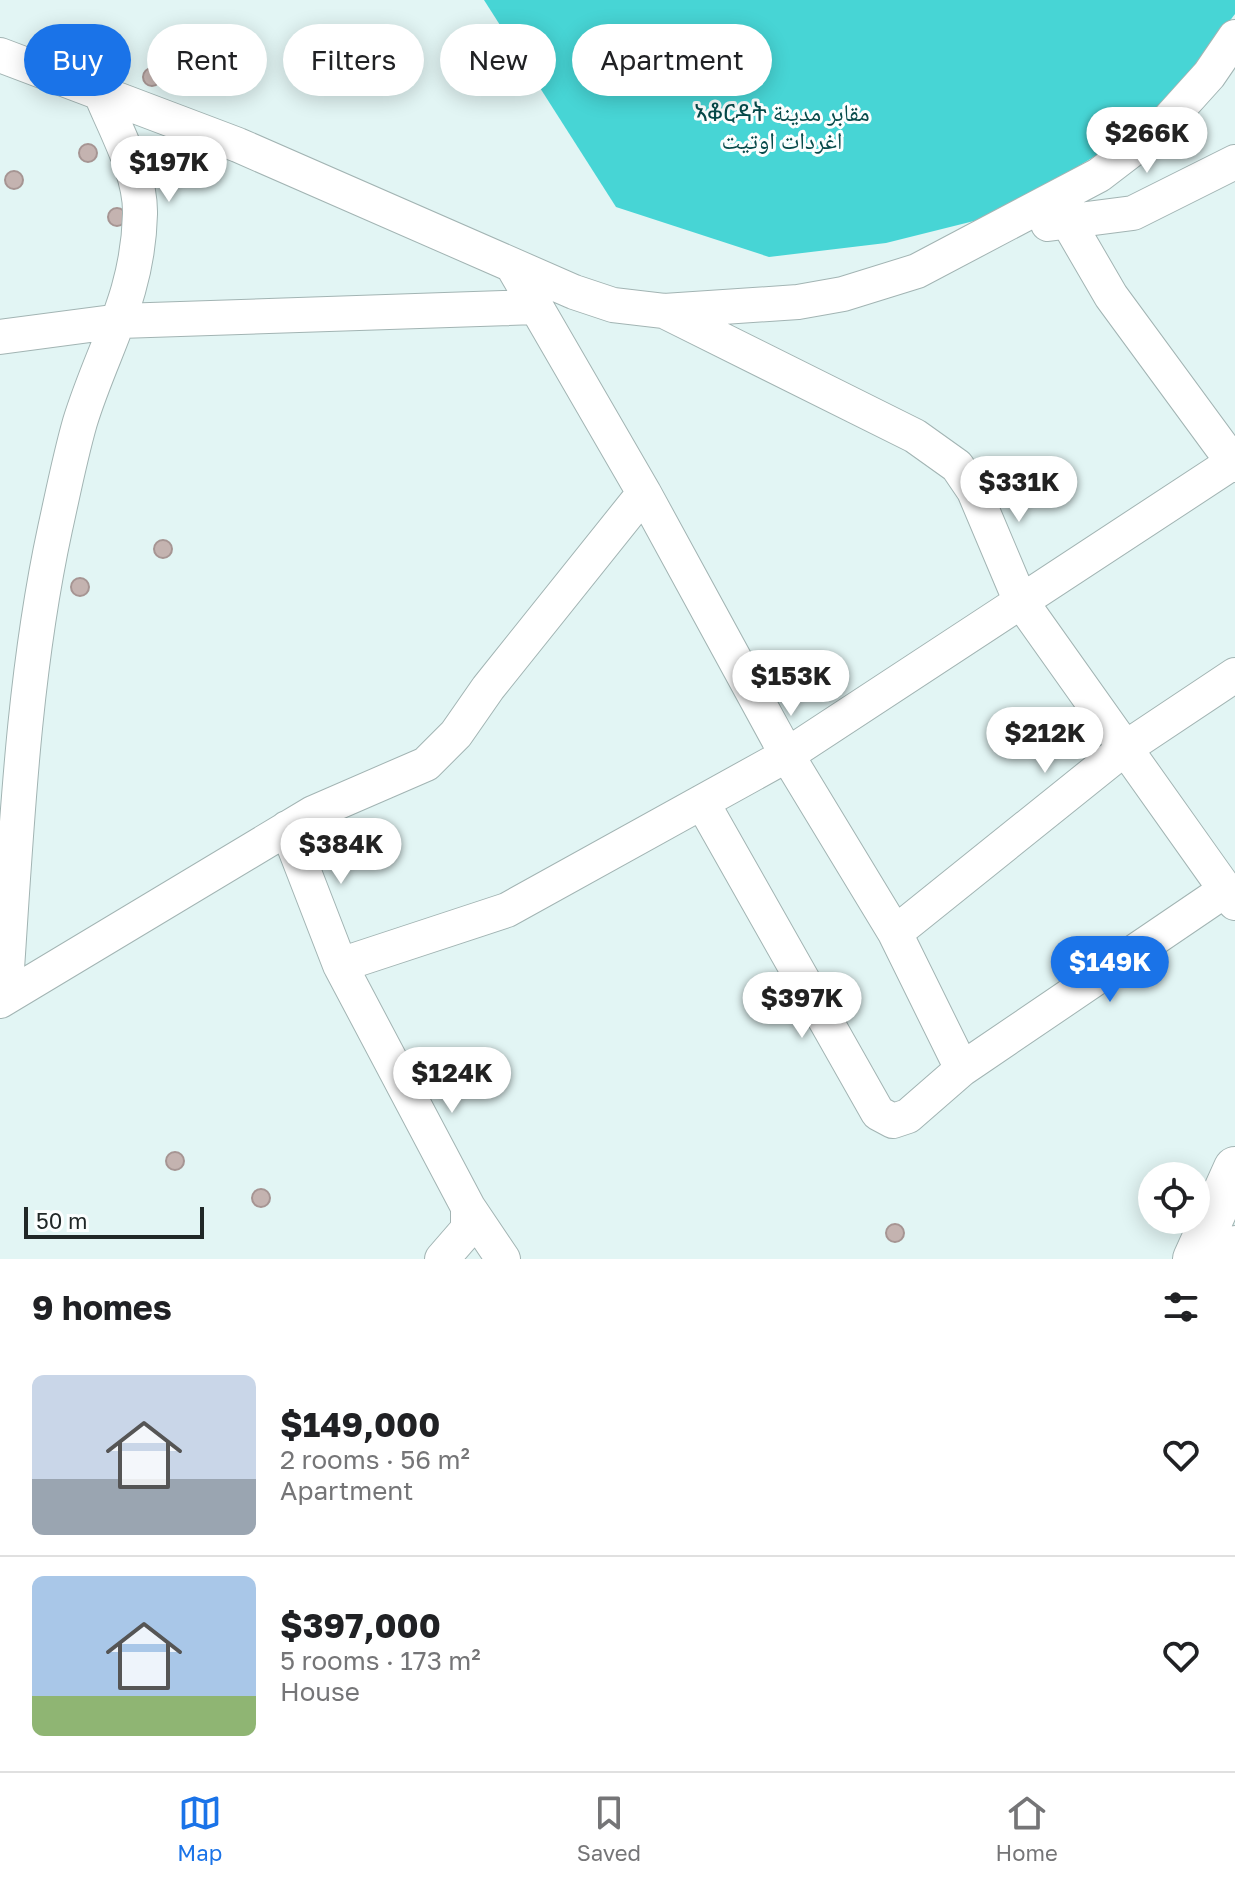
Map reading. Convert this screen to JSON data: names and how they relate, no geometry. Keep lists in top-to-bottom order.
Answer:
{
  "parks": ["ኣቆርዳት مقابر مدينة اغردات اوتيت"],
  "scale_bar": "50 m",
  "page": {
    "chip": [
      "Buy",
      "Rent",
      "Filters",
      "New",
      "Apartment"
    ],
    "price": [
      "$266K",
      "$197K",
      "$331K",
      "$153K",
      "$212K",
      "$384K",
      "$149K",
      "$397K",
      "$124K"
    ],
    "scale": "50 m",
    "heading": "9 homes",
    "list": [
      {
        "name": "$149,000",
        "note": "2 rooms · 56 m² · Apartment"
      },
      {
        "name": "$397,000",
        "note": "5 rooms · 173 m² · House"
      }
    ],
    "tabs": ["Map", "Saved", "Home"]
  }
}
